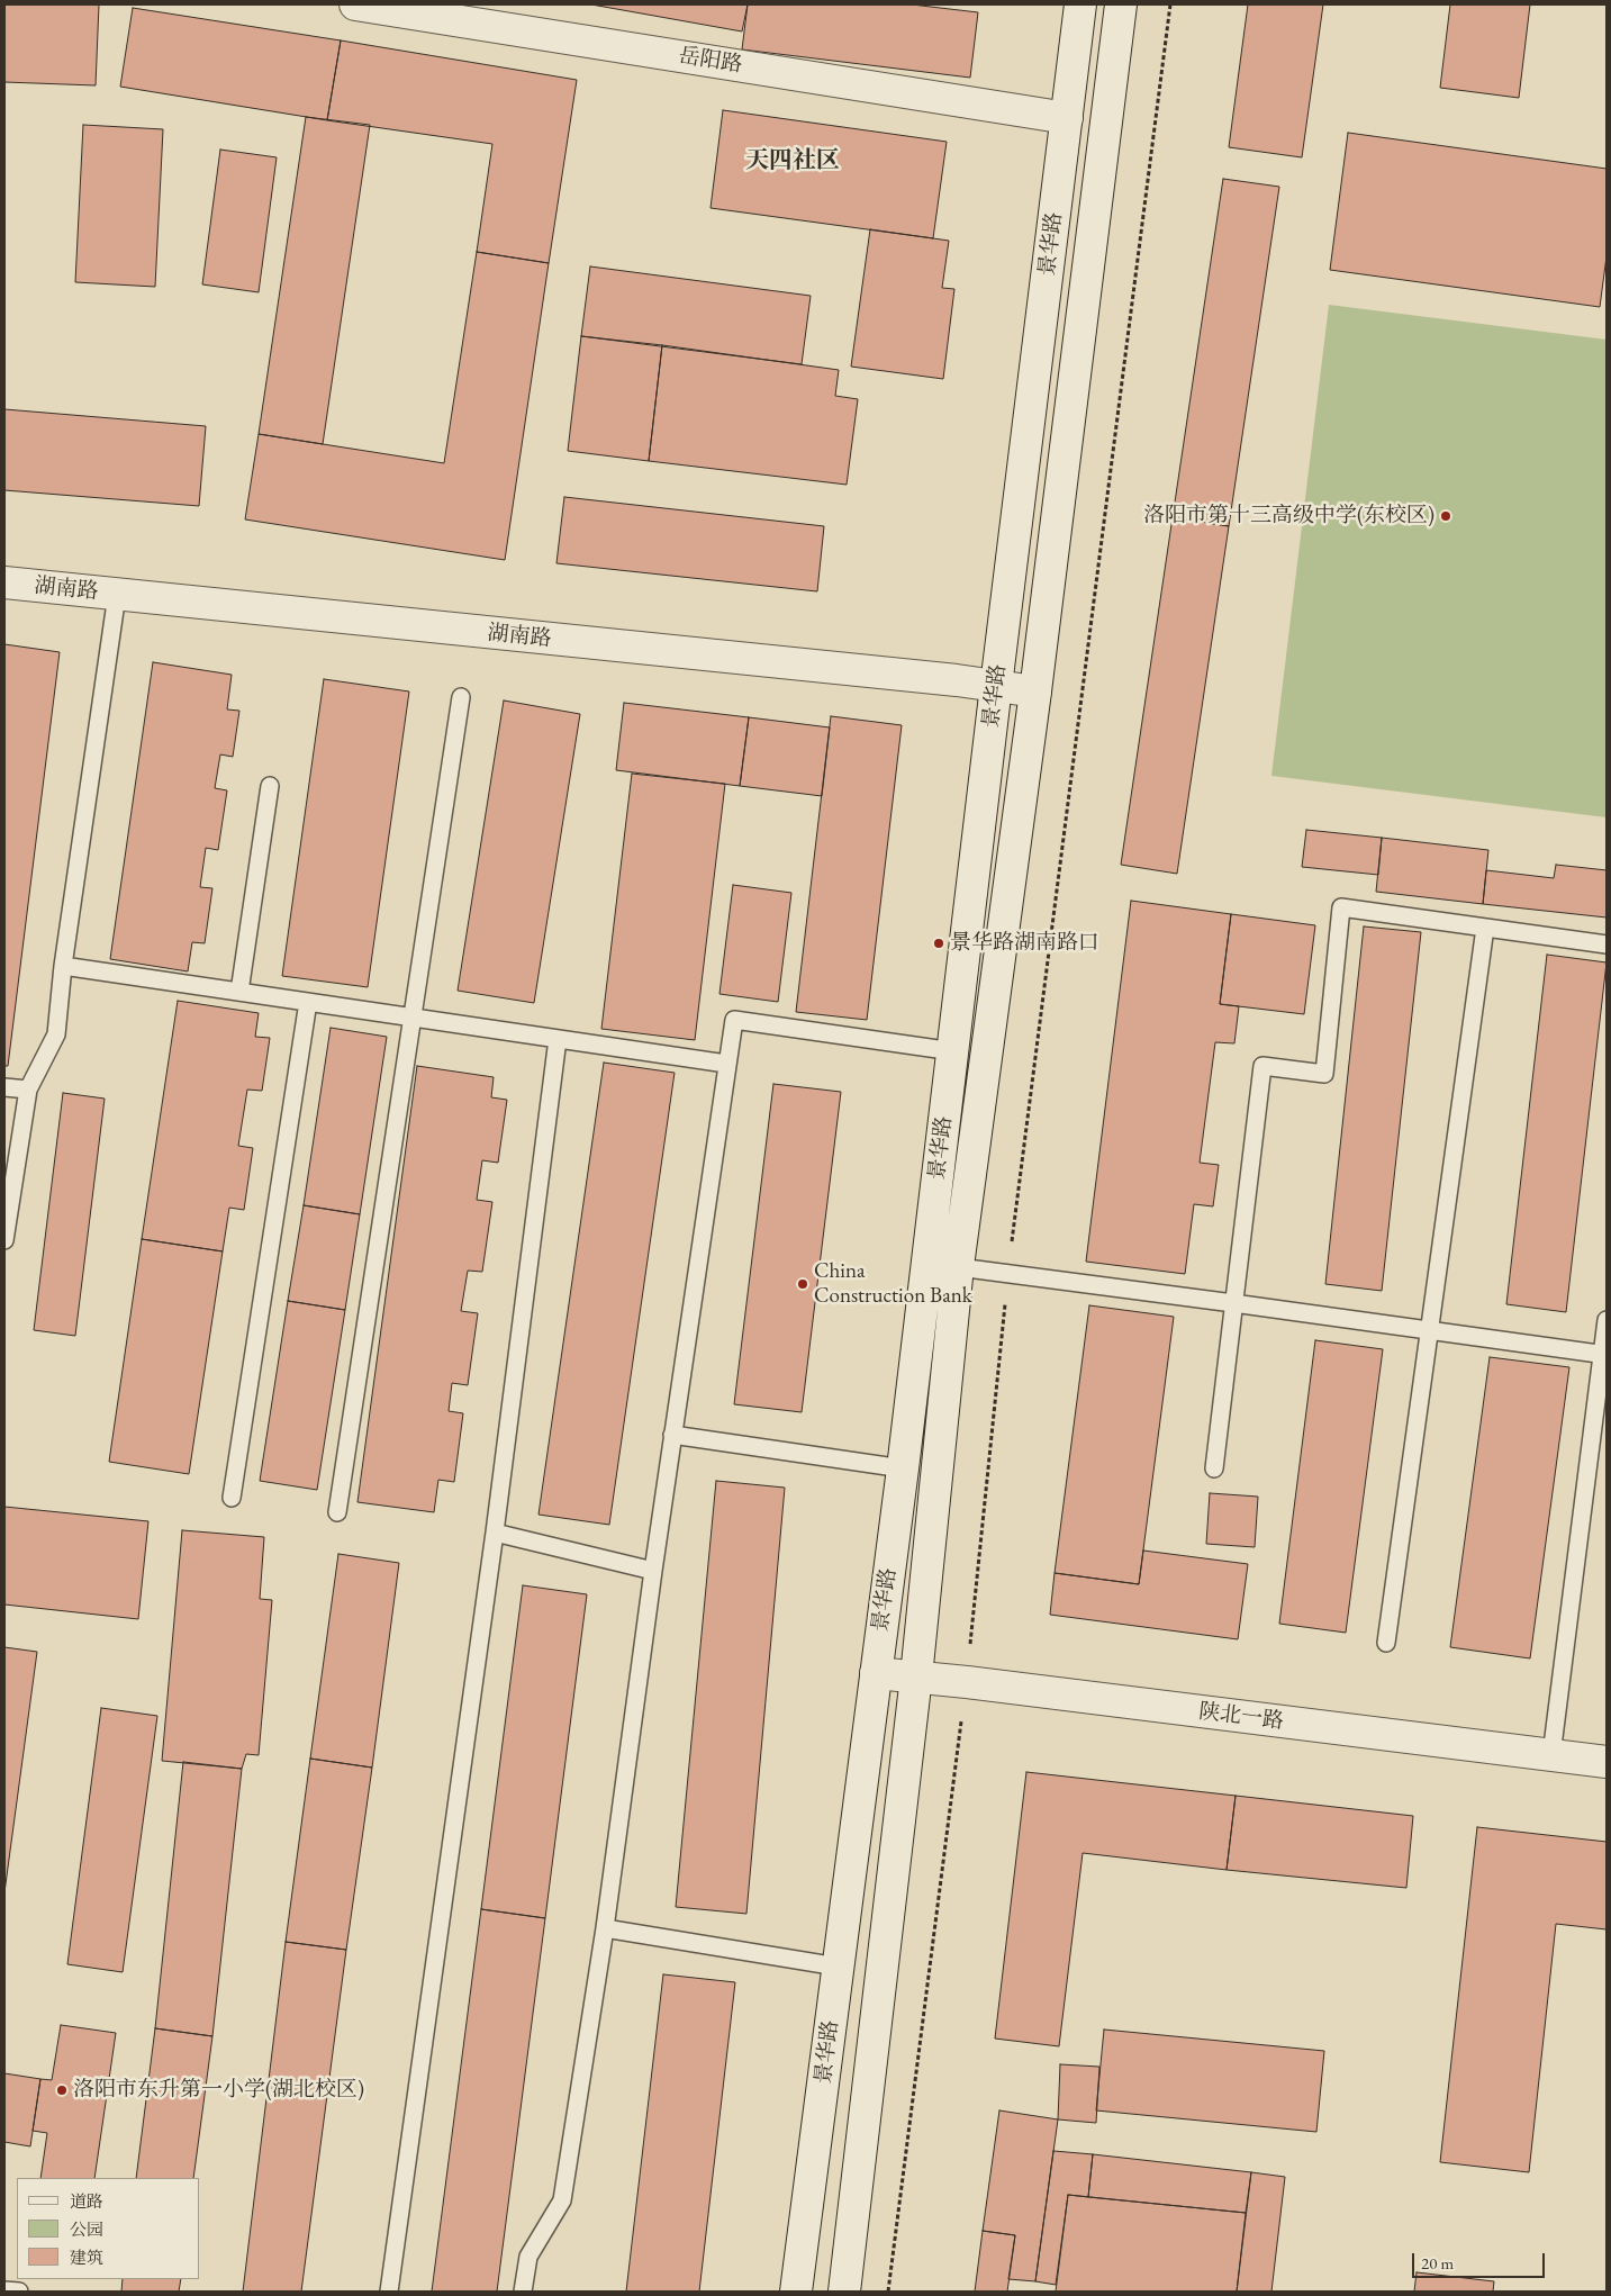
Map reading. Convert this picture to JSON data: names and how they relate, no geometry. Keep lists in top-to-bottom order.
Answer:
{
  "streets": {
    "main road": [
      "岳阳路",
      "景华路",
      "湖南路",
      "陕北一路"
    ]
  },
  "crossings": [
    ["岳阳路", "景华路"],
    ["景华路", "湖南路"],
    ["景华路", "陕北一路"]
  ],
  "districts": ["天四社区"],
  "places": [
    "洛阳市第十三高级中学(东校区)",
    "景华路湖南路口",
    "China Construction Bank",
    "洛阳市东升第一小学(湖北校区)"
  ],
  "legend": ["道路", "公园", "建筑"],
  "scale_bar": "20 m"
}
